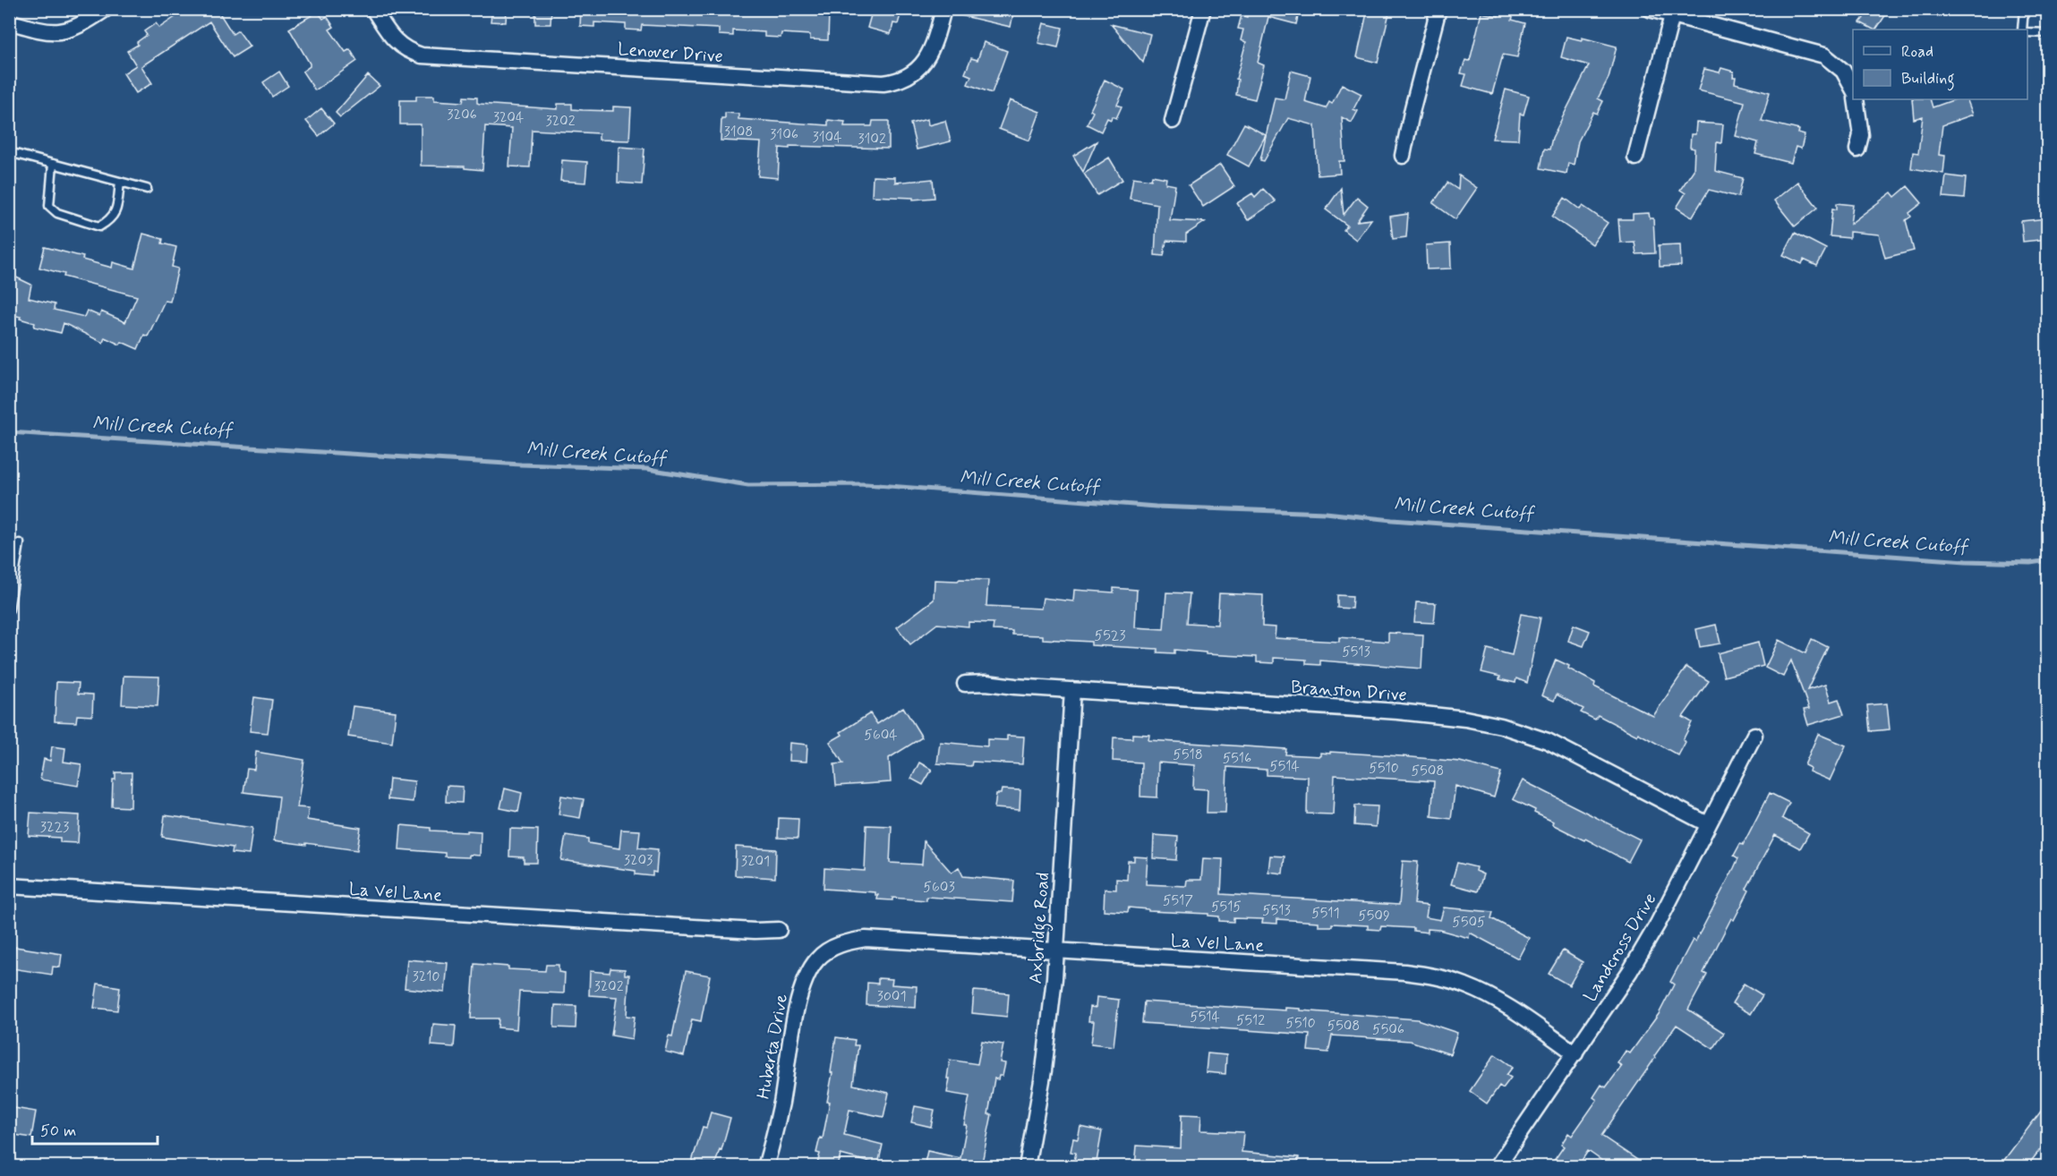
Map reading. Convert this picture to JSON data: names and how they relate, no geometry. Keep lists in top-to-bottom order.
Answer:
{
  "streets": {
    "street": [
      "Lenover Drive",
      "Branston Drive",
      "La Vel Lane",
      "Axbridge Road",
      "Landcross Drive",
      "Huberta Drive"
    ]
  },
  "crossings": [
    ["Branston Drive", "Axbridge Road"],
    ["Branston Drive", "Landcross Drive"],
    ["La Vel Lane", "Axbridge Road"],
    ["La Vel Lane", "Landcross Drive"],
    ["La Vel Lane", "Huberta Drive"]
  ],
  "water": ["Mill Creek Cutoff"],
  "house_numbers": [
    "3206",
    "3204",
    "3202",
    "3108",
    "3106",
    "3104",
    "3102",
    "5523",
    "5513",
    "5604",
    "5518",
    "5516",
    "5514",
    "5510",
    "5508",
    "3223",
    "3203",
    "3201",
    "5603",
    "5517",
    "5515",
    "5513",
    "5511",
    "5509",
    "5505",
    "3210",
    "3202",
    "3001",
    "5514",
    "5512",
    "5510",
    "5508",
    "5506"
  ],
  "legend": ["Road", "Building"],
  "scale_bar": "50 m"
}
